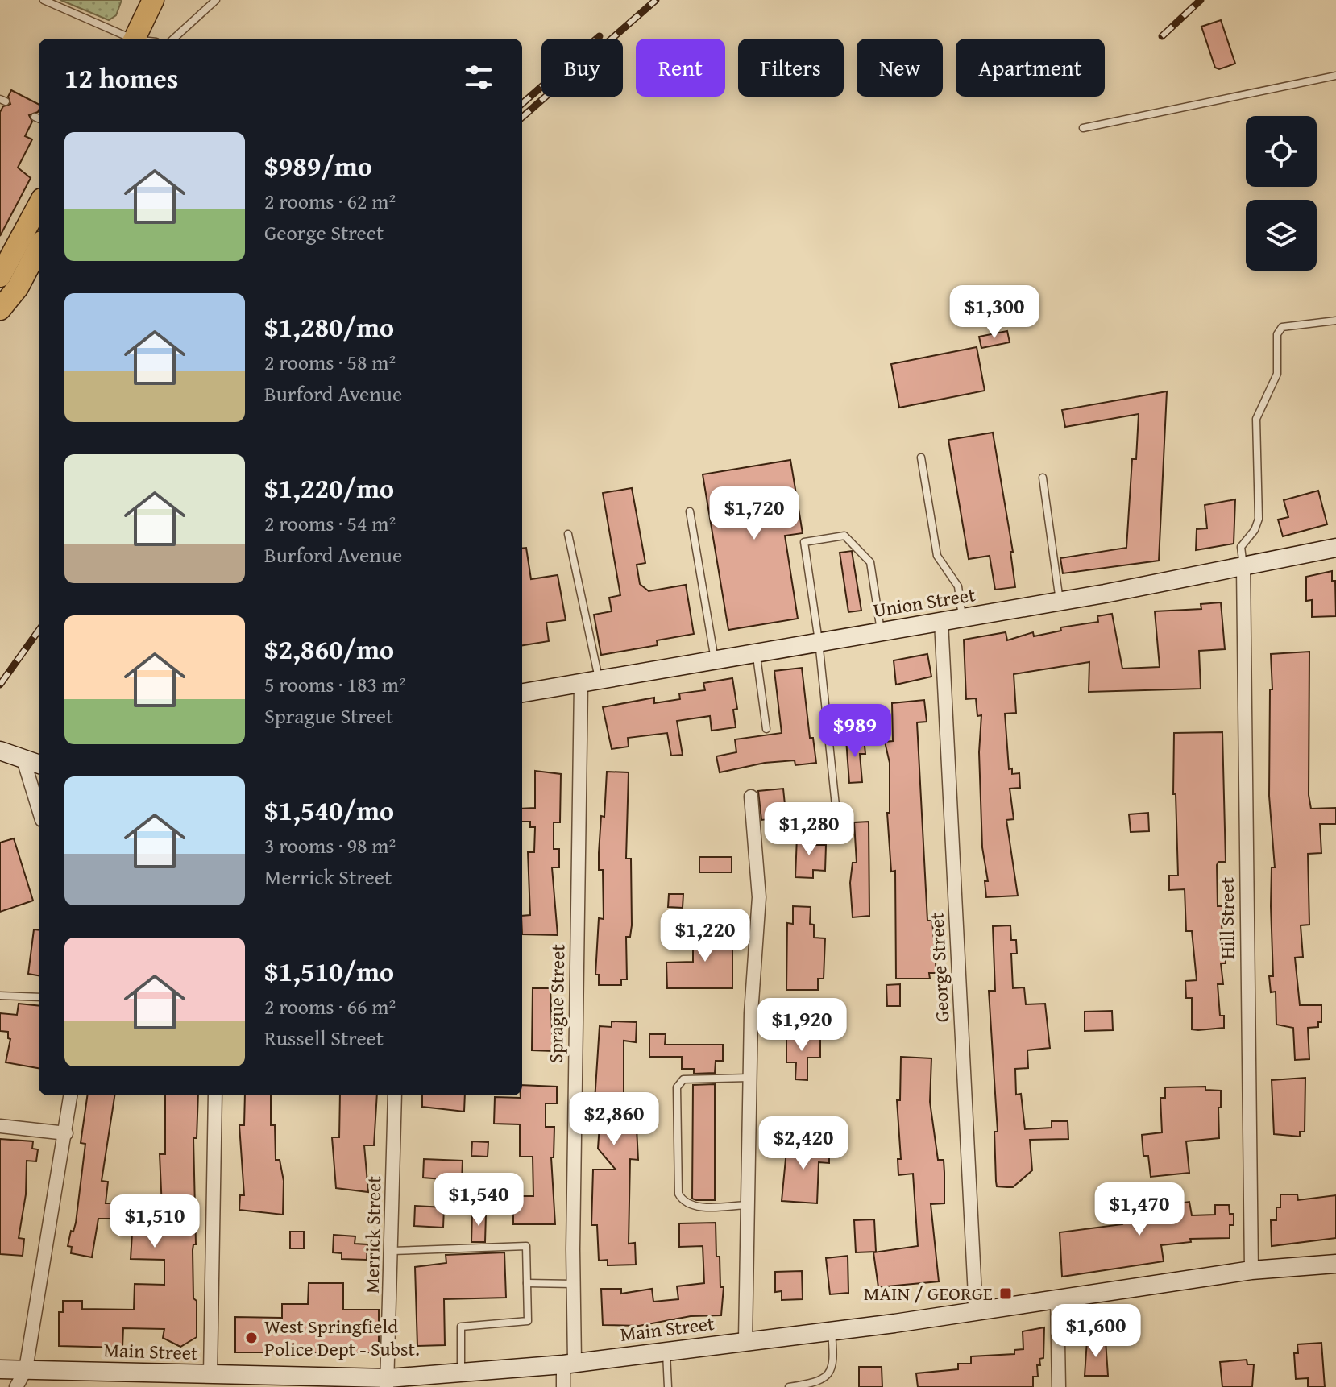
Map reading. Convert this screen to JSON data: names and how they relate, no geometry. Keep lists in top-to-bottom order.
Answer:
{
  "streets": {
    "street": [
      "Union Street",
      "Hill Street",
      "George Street",
      "Sprague Street",
      "Merrick Street",
      "Main Street"
    ]
  },
  "crossings": [
    ["Union Street", "Hill Street"],
    ["Union Street", "George Street"],
    ["Union Street", "Sprague Street"],
    ["Hill Street", "Main Street"],
    ["George Street", "Main Street"],
    ["Sprague Street", "Main Street"],
    ["Merrick Street", "Main Street"]
  ],
  "places": {
    "transit": ["MAIN / GEORGE"],
    "other": ["West Springfield Police Dept - Subst."]
  },
  "page": {
    "chip": [
      "Buy",
      "Rent",
      "Filters",
      "New",
      "Apartment"
    ],
    "heading": "12 homes",
    "list": [
      {
        "name": "$989/mo",
        "note": "2 rooms · 62 m² · George Street"
      },
      {
        "name": "$1,280/mo",
        "note": "2 rooms · 58 m² · Burford Avenue"
      },
      {
        "name": "$1,220/mo",
        "note": "2 rooms · 54 m² · Burford Avenue"
      },
      {
        "name": "$2,860/mo",
        "note": "5 rooms · 183 m² · Sprague Street"
      },
      {
        "name": "$1,540/mo",
        "note": "3 rooms · 98 m² · Merrick Street"
      },
      {
        "name": "$1,510/mo",
        "note": "2 rooms · 66 m² · Russell Street"
      }
    ],
    "price": [
      "$1,300",
      "$1,720",
      "$989",
      "$1,280",
      "$1,220",
      "$1,920",
      "$2,860",
      "$2,420",
      "$1,540",
      "$1,470",
      "$1,510",
      "$1,600"
    ]
  }
}
